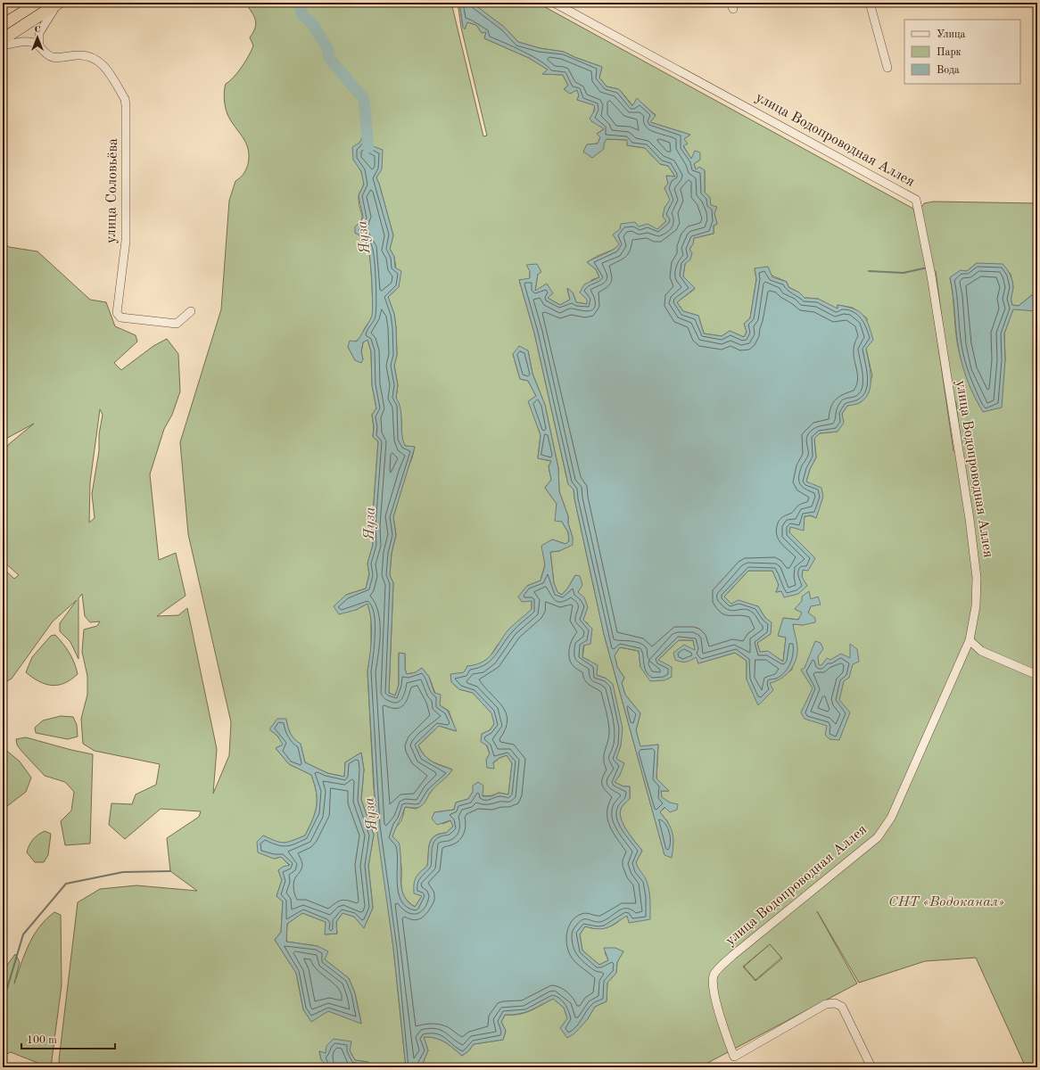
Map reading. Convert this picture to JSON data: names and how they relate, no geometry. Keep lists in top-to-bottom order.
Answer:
{
  "streets": {
    "street": ["улица Водопроводная Аллея", "улица Соловьёва"]
  },
  "water": ["Яуза"],
  "parks": ["СНТ «Водоканал»"],
  "legend": ["Улица", "Парк", "Вода"],
  "scale_bar": "100 m",
  "north": "top"
}
